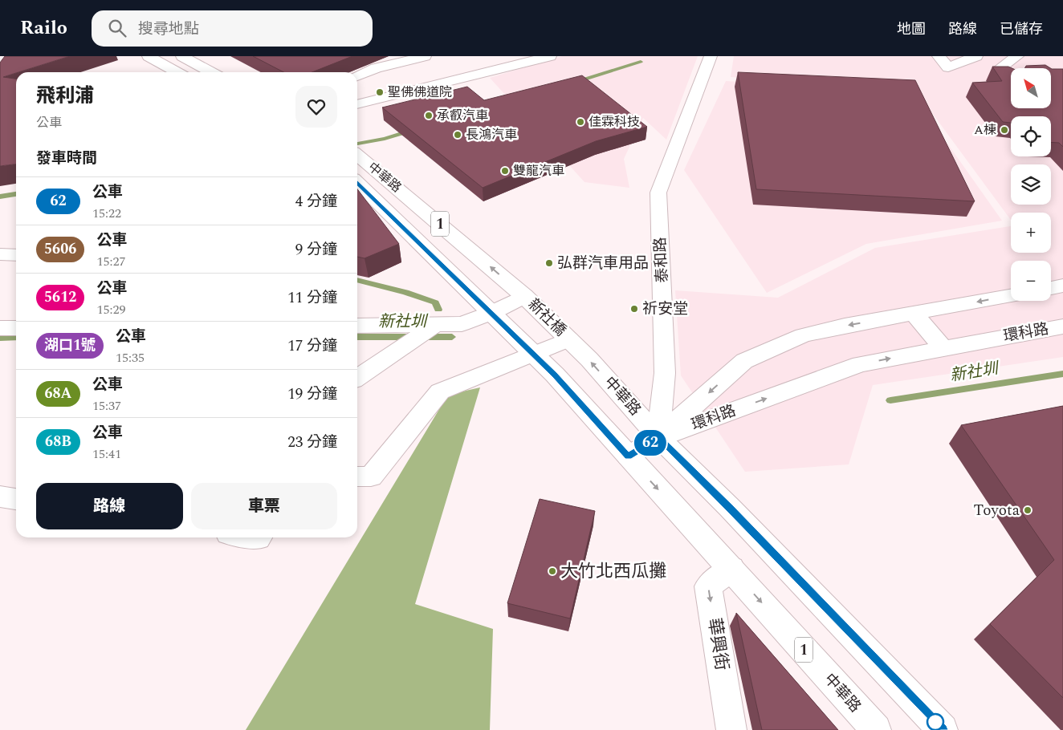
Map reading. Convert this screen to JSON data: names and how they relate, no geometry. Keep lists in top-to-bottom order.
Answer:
{
  "streets": {
    "main road": [
      "中華路",
      "1",
      "泰和路",
      "新社橋",
      "環科路",
      "華興街"
    ]
  },
  "crossings": [
    ["中華路", "1"],
    ["中華路", "泰和路"],
    ["中華路", "新社橋"],
    ["中華路", "環科路"],
    ["中華路", "華興街"],
    ["泰和路", "環科路"]
  ],
  "one_way": ["華興街"],
  "water": ["新社圳"],
  "places": [
    "聖佛佛道院",
    "承叡汽車",
    "佳霖科技",
    "A棟",
    "長鴻汽車",
    "雙龍汽車",
    "弘群汽車用品",
    "祈安堂",
    "Toyota",
    "大竹北西瓜攤"
  ],
  "lines": ["bus line 62"],
  "north": "top left",
  "page": {
    "header": "Railo",
    "search": "搜尋地點",
    "nav": ["地圖", "路線", "已儲存"],
    "on_map": "62",
    "map_buttons": ["+", "−"],
    "heading": [
      ["飛利浦", "公車"],
      "發車時間"
    ],
    "list": [
      {
        "mark": "62",
        "name": "公車",
        "note": "15:22",
        "value": "4 分鐘"
      },
      {
        "mark": "5606",
        "name": "公車",
        "note": "15:27",
        "value": "9 分鐘"
      },
      {
        "mark": "5612",
        "name": "公車",
        "note": "15:29",
        "value": "11 分鐘"
      },
      {
        "mark": "湖口1號",
        "name": "公車",
        "note": "15:35",
        "value": "17 分鐘"
      },
      {
        "mark": "68A",
        "name": "公車",
        "note": "15:37",
        "value": "19 分鐘"
      },
      {
        "mark": "68B",
        "name": "公車",
        "note": "15:41",
        "value": "23 分鐘"
      }
    ],
    "buttons": ["路線", "車票"]
  }
}
